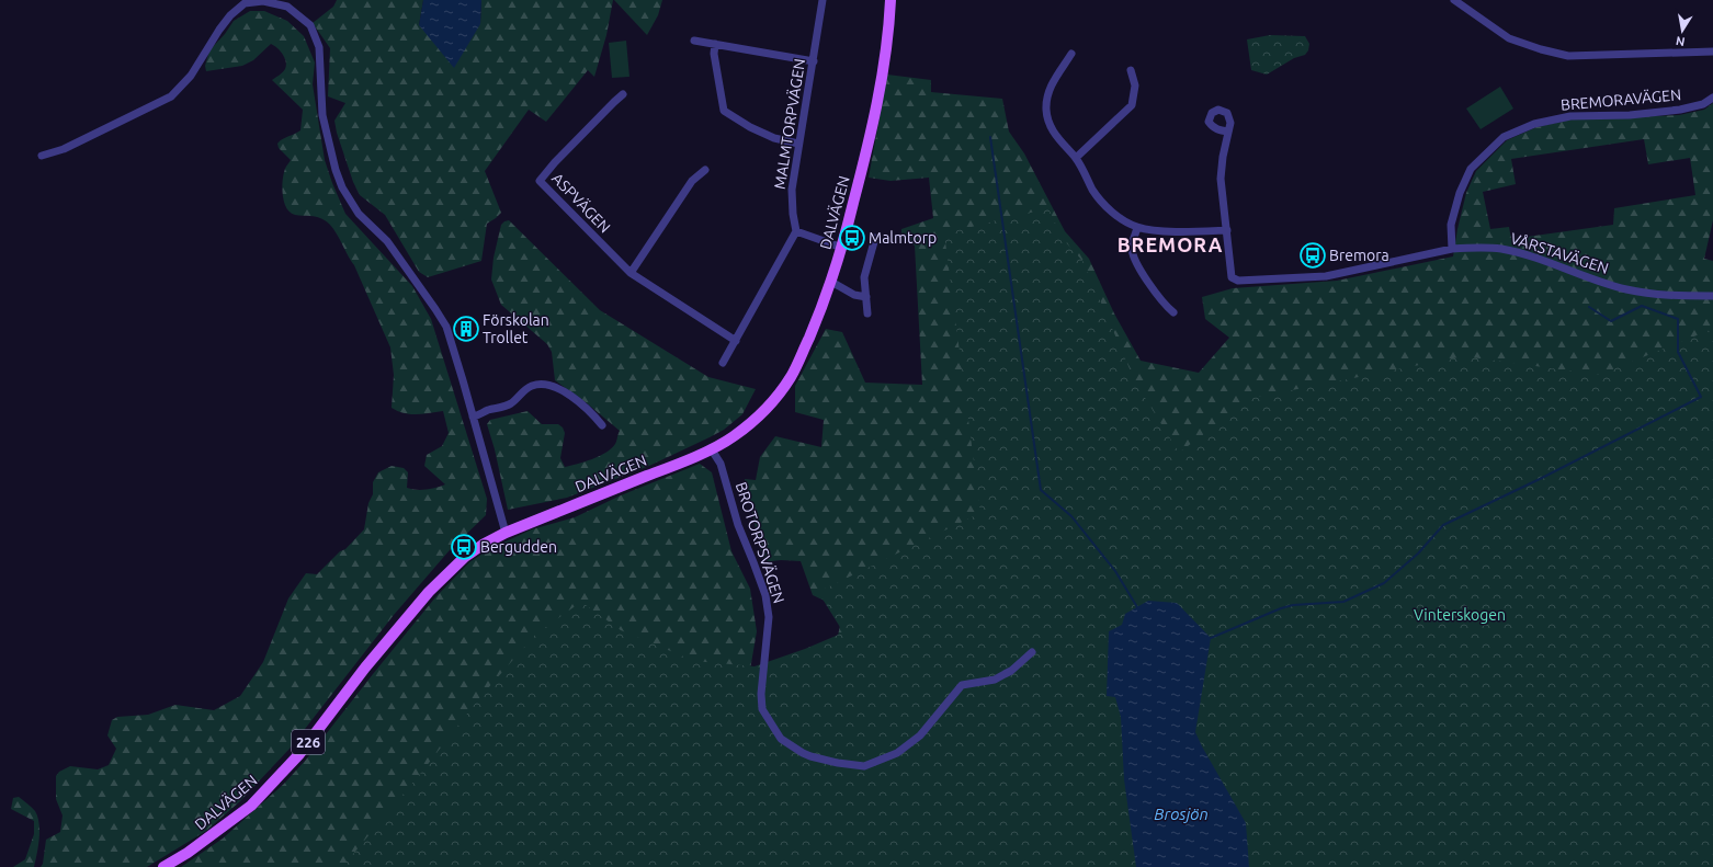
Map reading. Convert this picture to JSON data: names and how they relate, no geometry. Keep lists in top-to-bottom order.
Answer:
{
  "streets": {
    "main road": ["DALVÄGEN", "226"],
    "street": [
      "BREMORAVÄGEN",
      "MALMTORPVÄGEN",
      "ASPVÄGEN",
      "VÅRSTAVÄGEN",
      "BROTORPSVÄGEN"
    ]
  },
  "crossings": [
    ["BREMORAVÄGEN", "VÅRSTAVÄGEN"],
    ["DALVÄGEN", "BROTORPSVÄGEN"]
  ],
  "districts": ["BREMORA"],
  "water": ["Brosjön"],
  "parks": ["Vinterskogen"],
  "places": {
    "bus stop": ["Malmtorp", "Bremora", "Bergudden"],
    "building": ["Förskolan Trollet"]
  },
  "north": "bottom"
}
